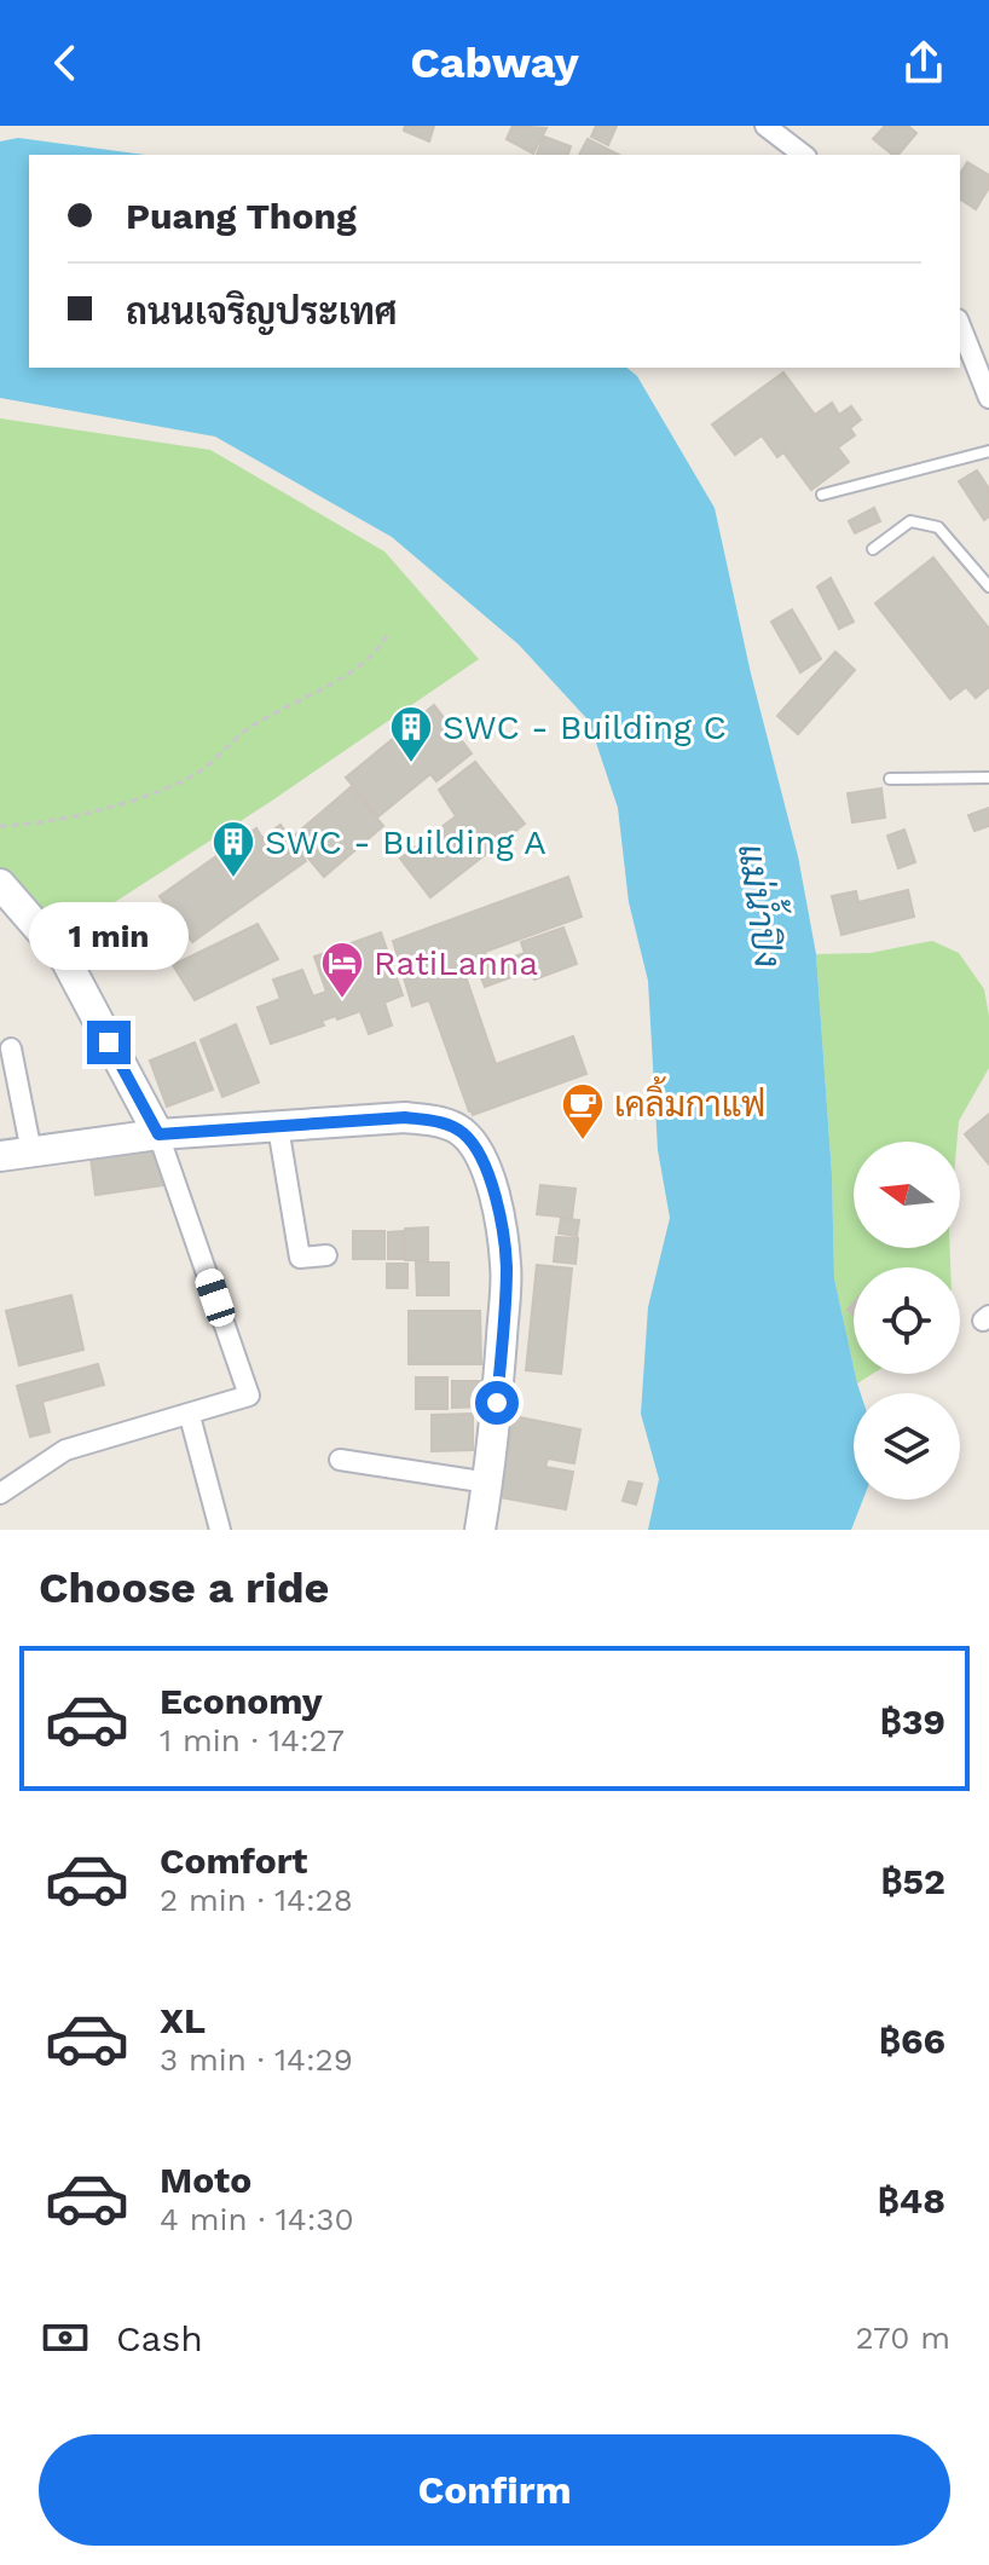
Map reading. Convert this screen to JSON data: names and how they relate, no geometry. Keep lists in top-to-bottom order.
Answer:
{
  "water": ["แม่น้ำปิง"],
  "places": {
    "building": ["SWC - Building C", "SWC - Building A"],
    "hotel": ["RatiLanna"],
    "cafe": ["เคลิ้มกาแฟ"]
  },
  "north": "left",
  "page": {
    "header": "Cabway",
    "banner": ["Puang Thong", "ถนนเจริญประเทศ"],
    "bubble": "1 min",
    "heading": "Choose a ride",
    "list": [
      {
        "name": "Economy",
        "note": "1 min · 14:27",
        "value": "฿39"
      },
      {
        "name": "Comfort",
        "note": "2 min · 14:28",
        "value": "฿52"
      },
      {
        "name": "XL",
        "note": "3 min · 14:29",
        "value": "฿66"
      },
      {
        "name": "Moto",
        "note": "4 min · 14:30",
        "value": "฿48"
      }
    ],
    "pay": ["Cash", "270 m"],
    "buttons": "Confirm"
  }
}
